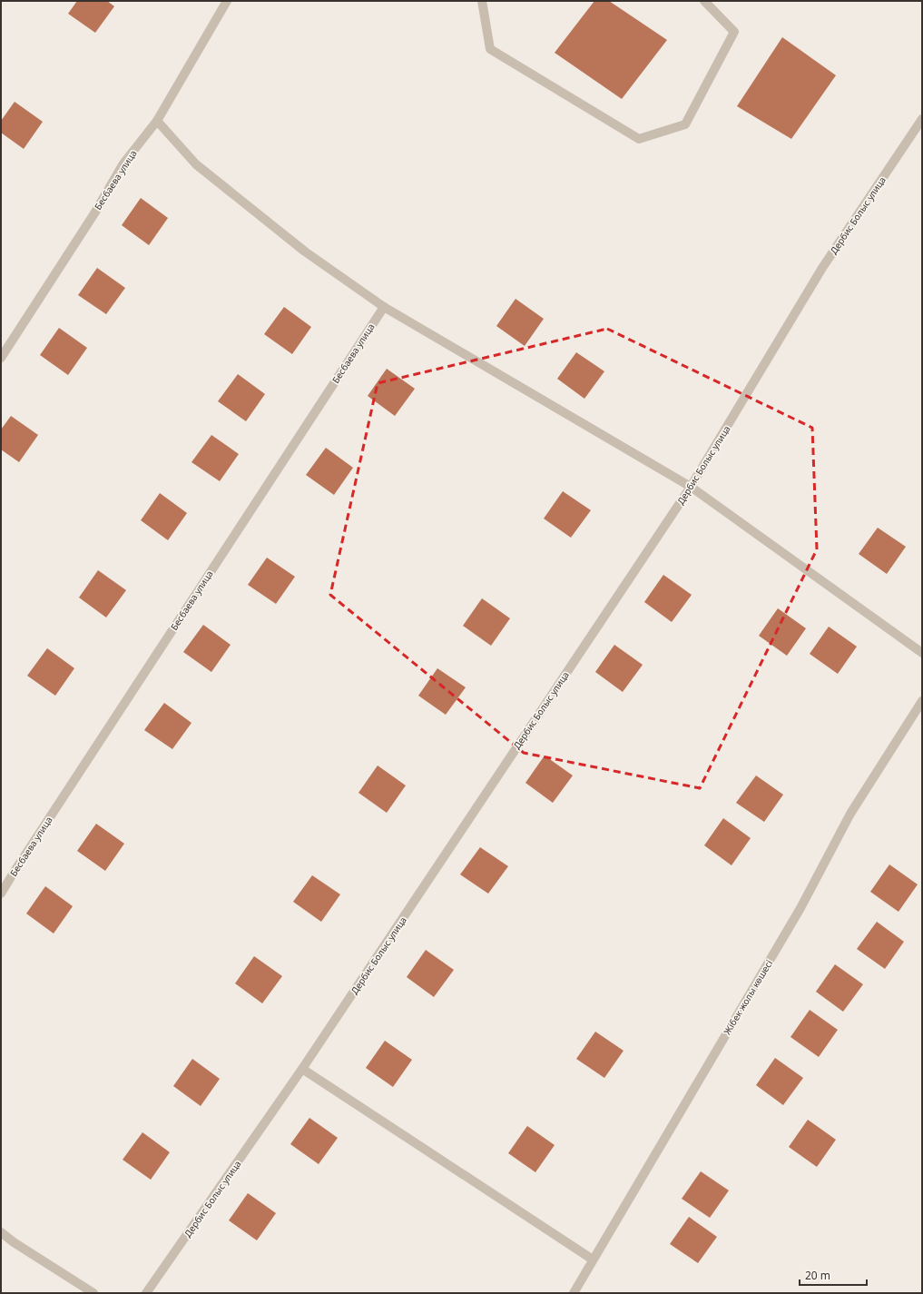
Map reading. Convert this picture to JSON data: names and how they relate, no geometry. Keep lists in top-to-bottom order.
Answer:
{
  "streets": {
    "street": ["Бесбаева улица", "Дербис Болыс улица", "Жібек жолы көшесі"]
  },
  "scale_bar": "20 m"
}
